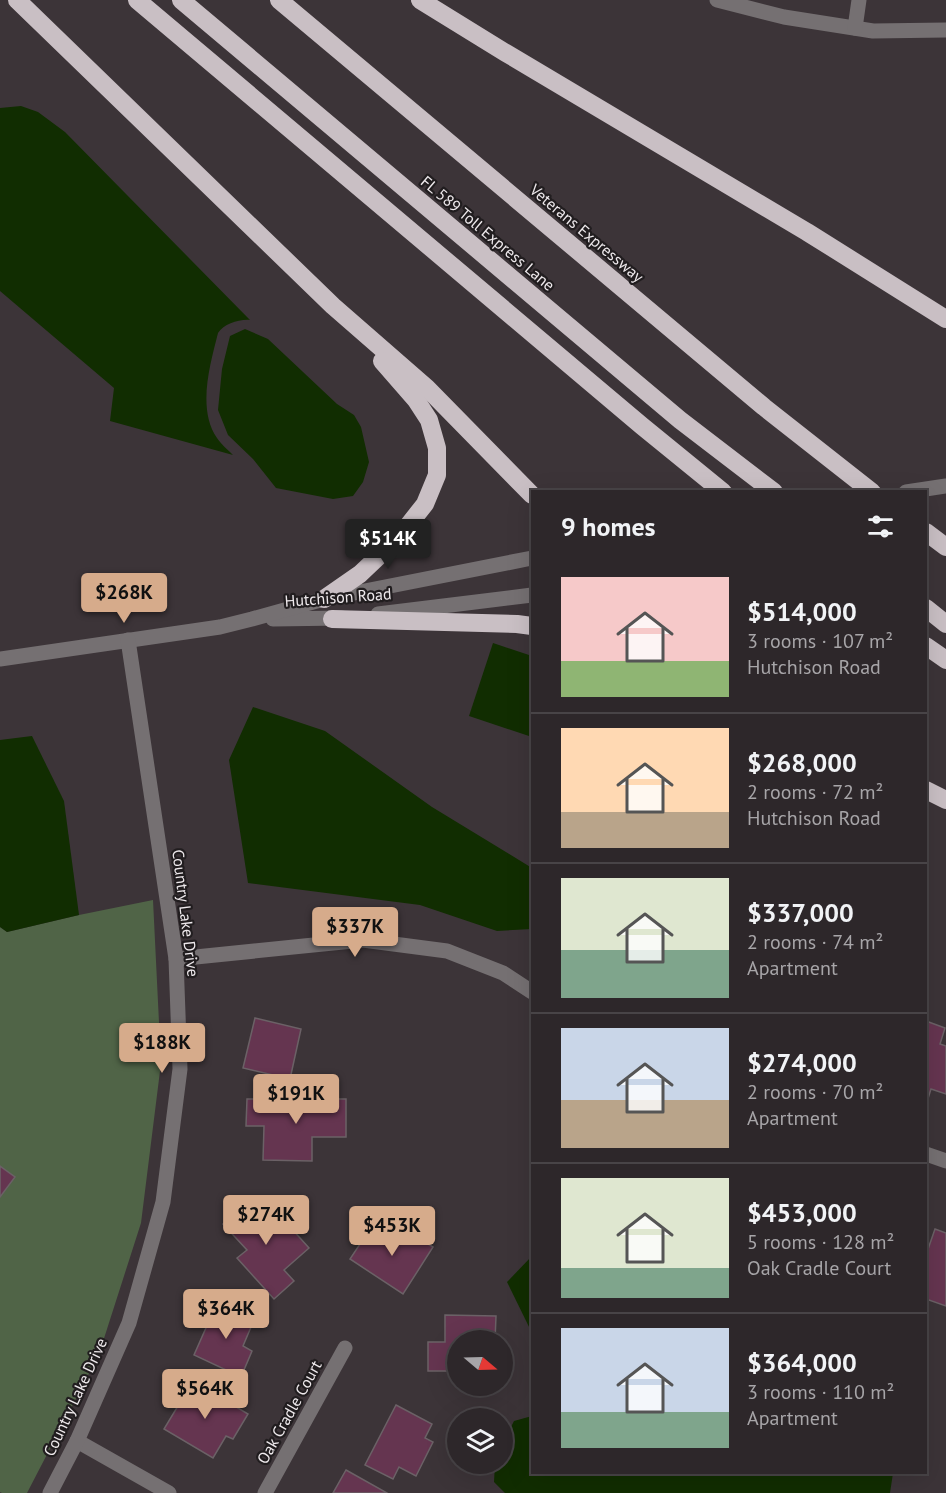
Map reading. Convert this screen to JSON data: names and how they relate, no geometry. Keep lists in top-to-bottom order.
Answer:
{
  "streets": {
    "highway": ["FL 589 Toll Express Lane", "Veterans Expressway"],
    "street": ["Hutchison Road", "Country Lake Drive", "Oak Cradle Court"]
  },
  "crossings": [
    ["Hutchison Road", "Country Lake Drive"]
  ],
  "north": "right",
  "page": {
    "heading": "9 homes",
    "price": [
      "$514K",
      "$268K",
      "$337K",
      "$188K",
      "$191K",
      "$274K",
      "$453K",
      "$364K",
      "$564K"
    ],
    "list": [
      {
        "name": "$514,000",
        "note": "3 rooms · 107 m² · Hutchison Road"
      },
      {
        "name": "$268,000",
        "note": "2 rooms · 72 m² · Hutchison Road"
      },
      {
        "name": "$337,000",
        "note": "2 rooms · 74 m² · Apartment"
      },
      {
        "name": "$274,000",
        "note": "2 rooms · 70 m² · Apartment"
      },
      {
        "name": "$453,000",
        "note": "5 rooms · 128 m² · Oak Cradle Court"
      },
      {
        "name": "$364,000",
        "note": "3 rooms · 110 m² · Apartment"
      }
    ]
  }
}
